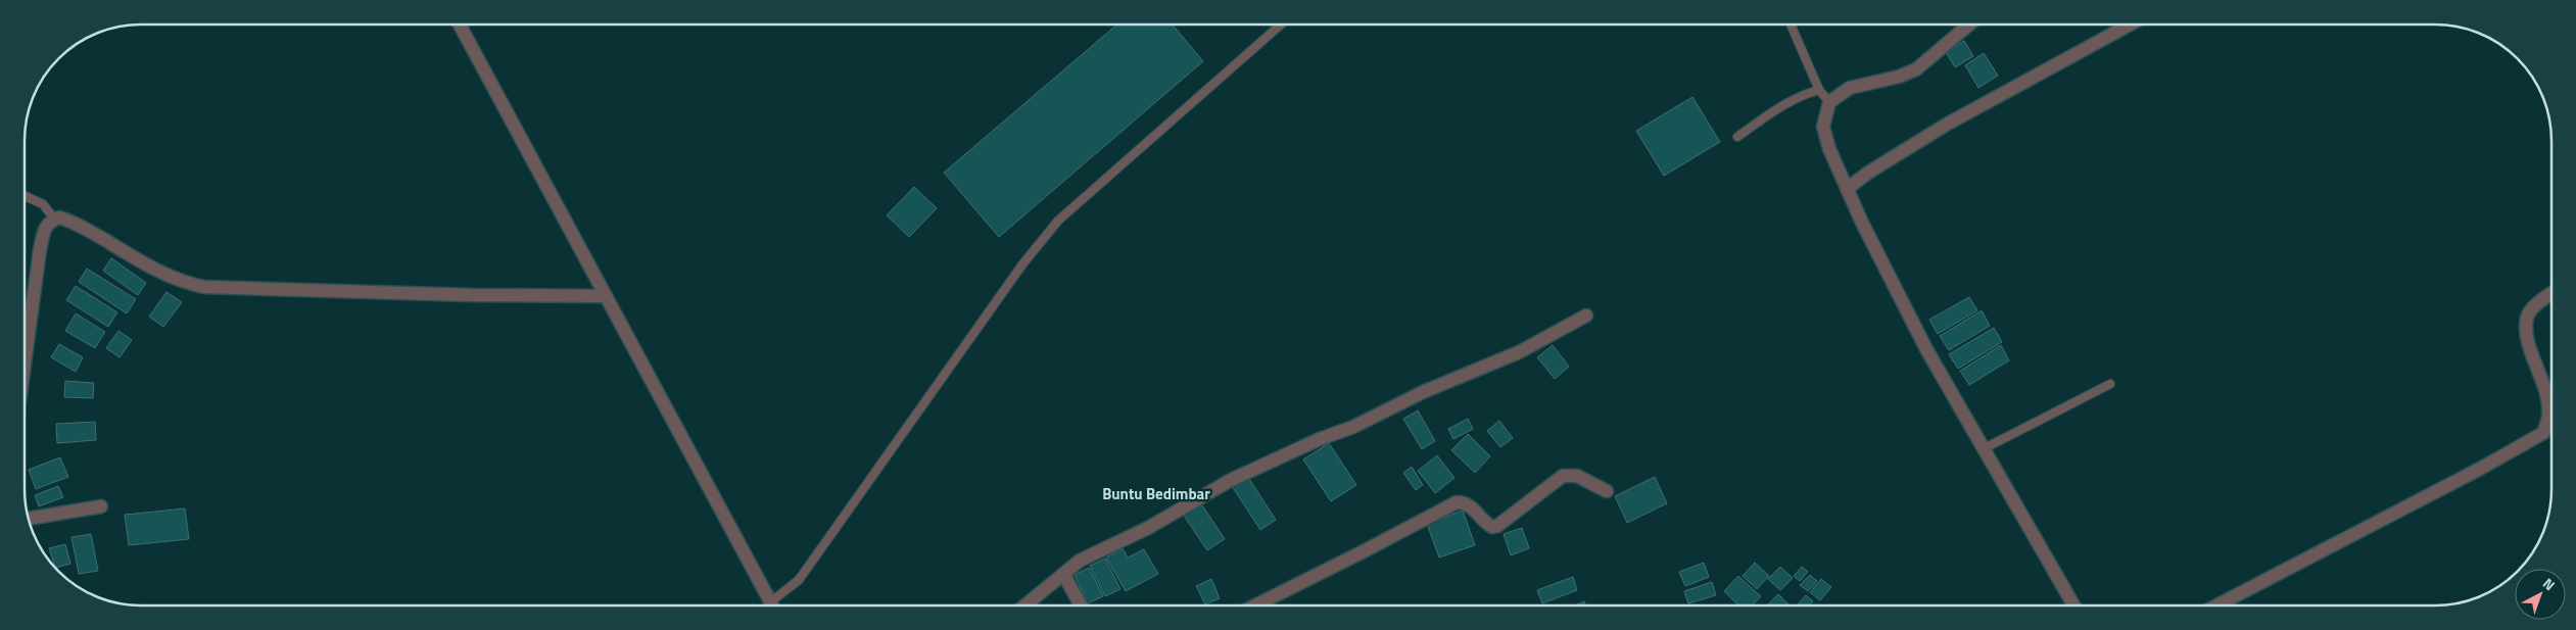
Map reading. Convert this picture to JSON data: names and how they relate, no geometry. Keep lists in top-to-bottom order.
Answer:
{
  "districts": ["Buntu Bedimbar"],
  "north": "top right"
}
